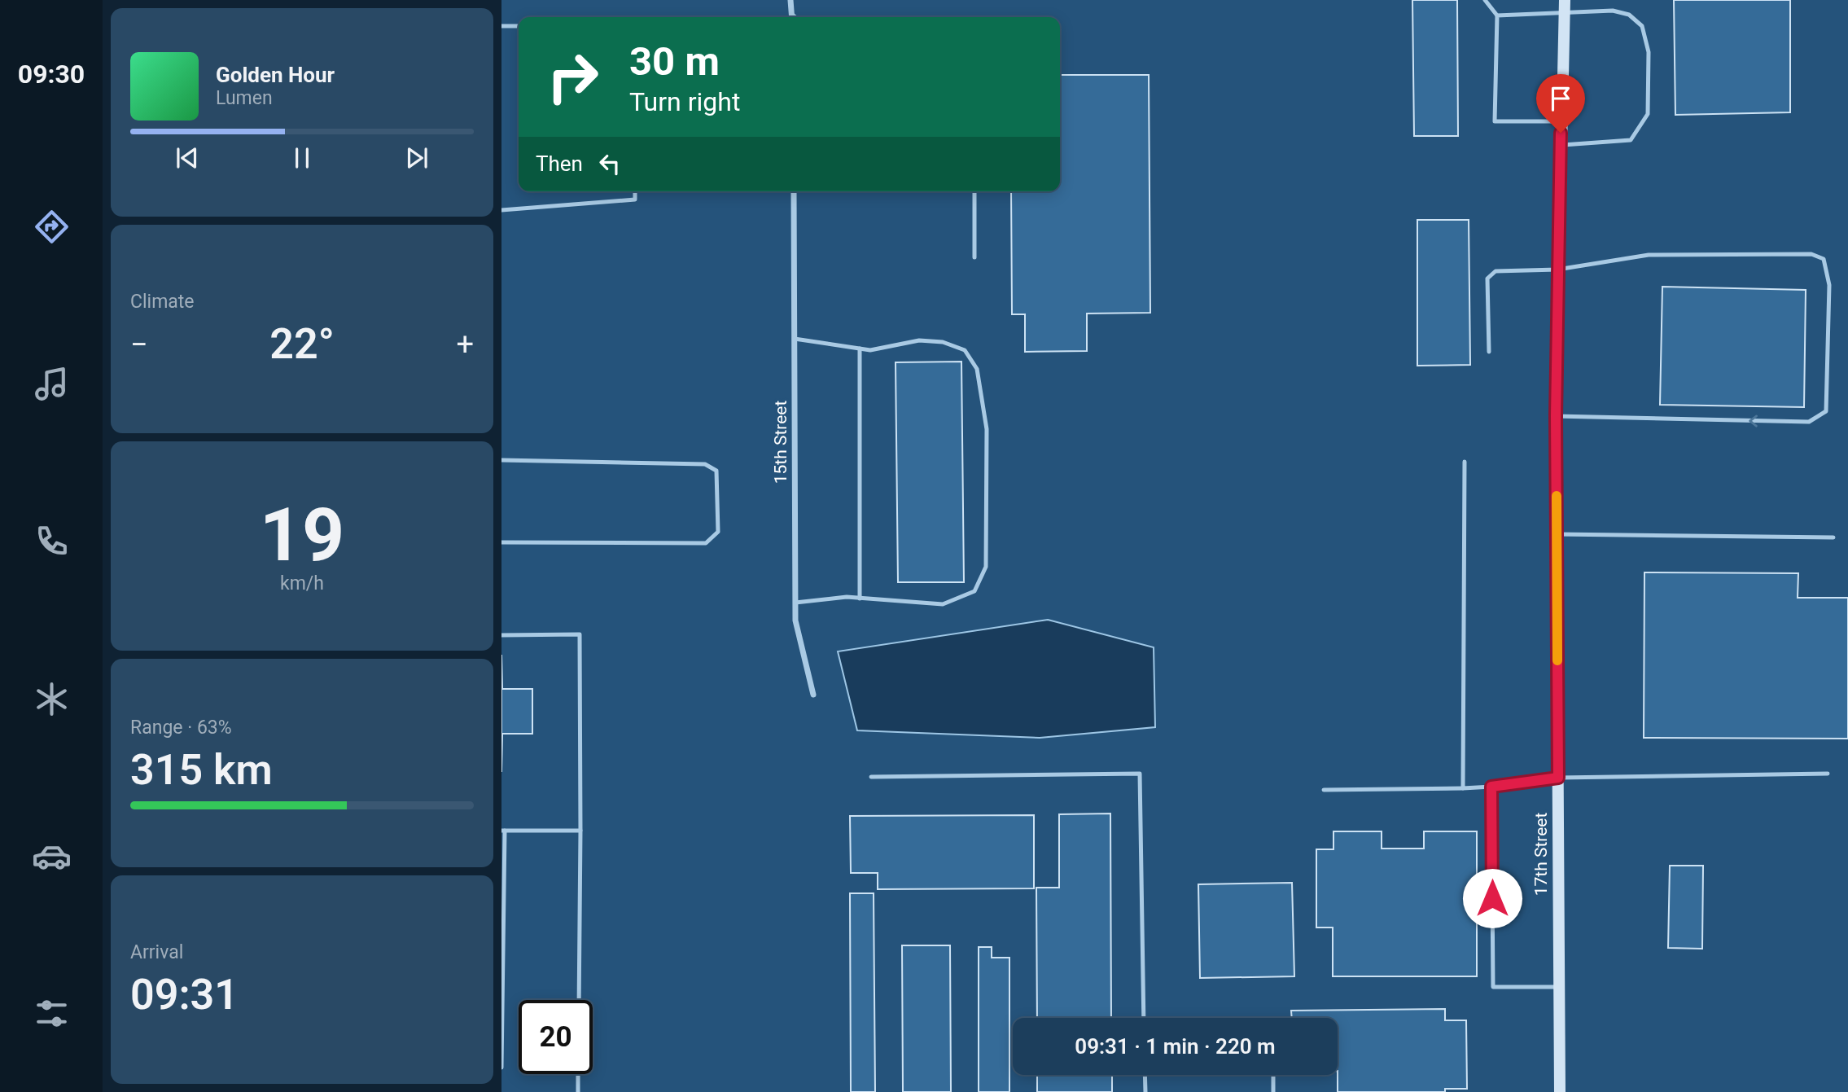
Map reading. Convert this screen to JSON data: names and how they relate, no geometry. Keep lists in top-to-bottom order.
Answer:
{
  "streets": {
    "main road": ["17th Street"],
    "street": ["15th Street"]
  },
  "page": {
    "tabs": "09:30",
    "turn": ["30 m", "Turn right"],
    "song": ["Golden Hour", "Lumen"],
    "then": "Then",
    "tile": [
      "Climate",
      ["19", "km/h"],
      ["Range · 63%", "315 km"],
      ["Arrival", "09:31"]
    ],
    "heat": ["−", "22°", "+"],
    "limit": "20",
    "trip": "09:31 · 1 min · 220 m"
  }
}
